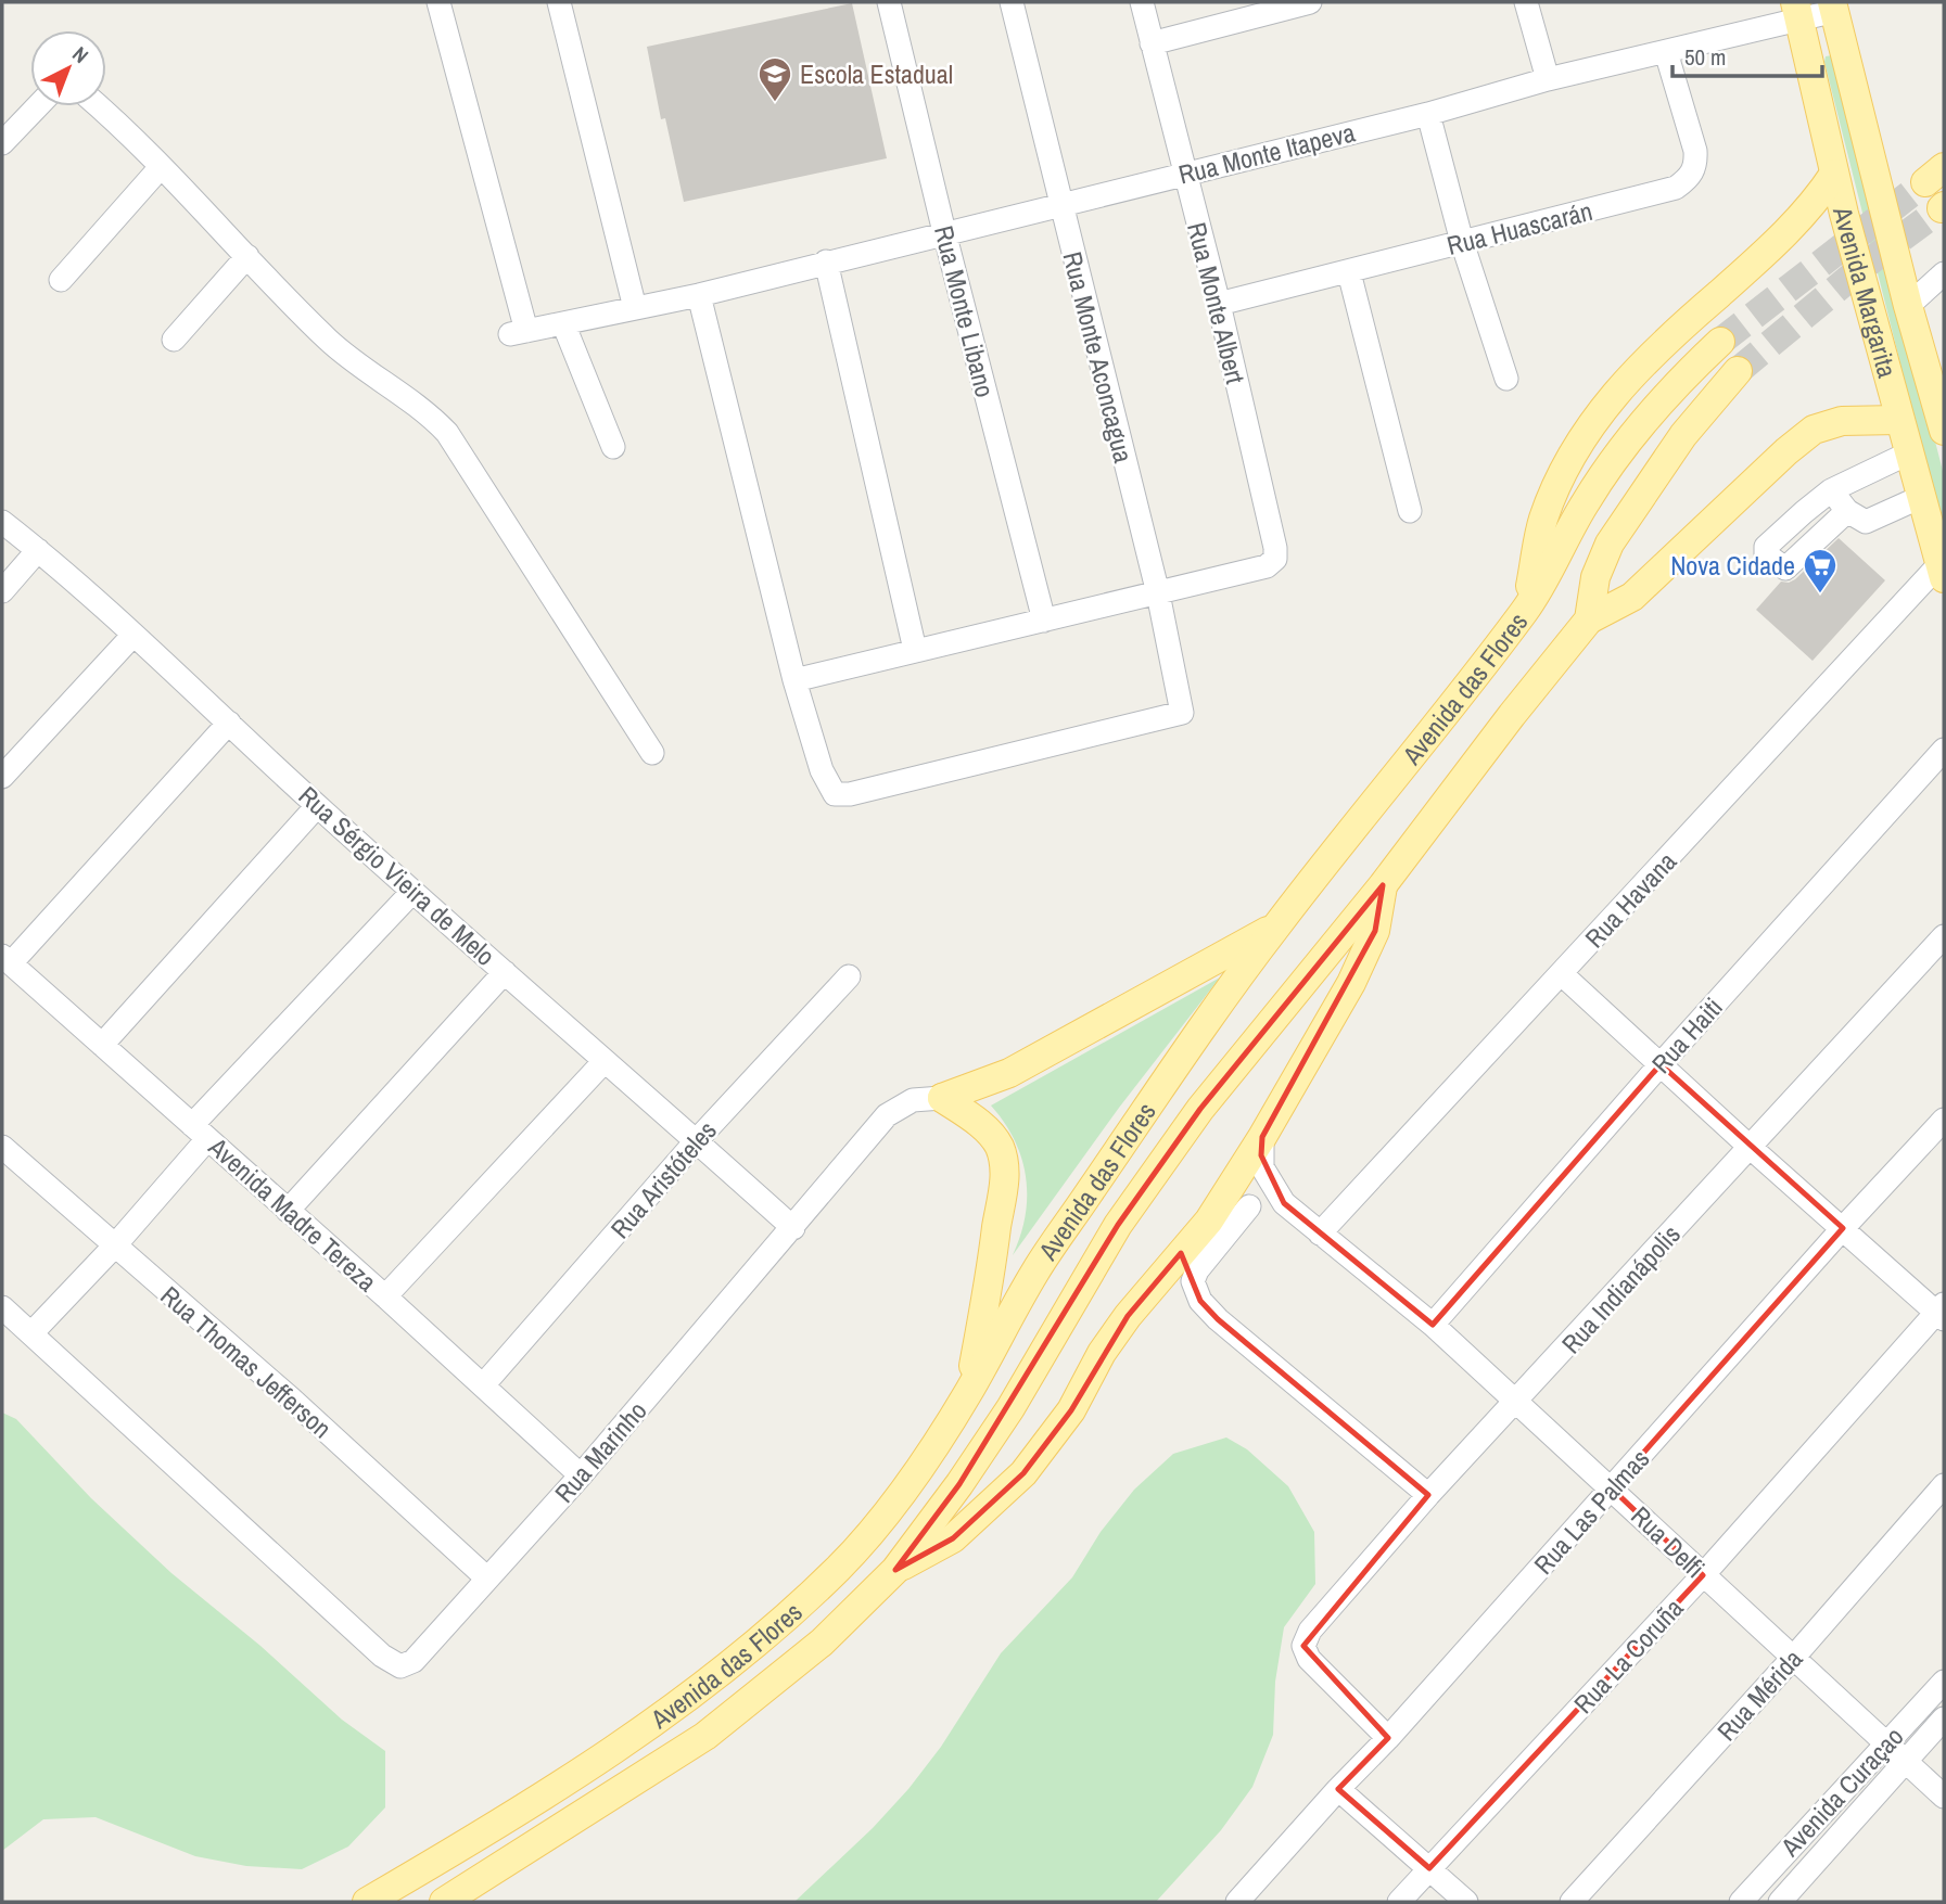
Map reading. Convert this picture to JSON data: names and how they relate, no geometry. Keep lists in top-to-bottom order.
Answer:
{
  "streets": {
    "main road": ["Avenida Margarita", "Avenida das Flores"],
    "street": [
      "Rua Monte Itapeva",
      "Rua Huascarán",
      "Rua Monte Albert",
      "Rua Monte Libano",
      "Rua Monte Aconcagua",
      "Rua Sérgio Vieira de Melo",
      "Rua Havana",
      "Rua Haiti",
      "Rua Aristóteles",
      "Avenida Madre Tereza",
      "Rua Indianápolis",
      "Rua Thomas Jefferson",
      "Rua Marinho",
      "Rua Las Palmas",
      "Rua Delfi",
      "Rua La Coruña",
      "Rua Mérida",
      "Avenida Curaçao"
    ]
  },
  "crossings": [
    ["Rua Monte Itapeva", "Rua Huascarán"],
    ["Rua Monte Itapeva", "Avenida Margarita"],
    ["Rua Monte Itapeva", "Rua Monte Albert"],
    ["Rua Monte Itapeva", "Rua Monte Libano"],
    ["Rua Monte Itapeva", "Rua Monte Aconcagua"],
    ["Rua Huascarán", "Rua Monte Albert"],
    ["Avenida Margarita", "Rua Havana"],
    ["Rua Monte Albert", "Rua Monte Aconcagua"],
    ["Rua Sérgio Vieira de Melo", "Rua Aristóteles"],
    ["Rua Sérgio Vieira de Melo", "Rua Marinho"],
    ["Rua Havana", "Rua Delfi"],
    ["Rua Haiti", "Rua Delfi"],
    ["Rua Aristóteles", "Avenida Madre Tereza"],
    ["Avenida Madre Tereza", "Rua Marinho"],
    ["Rua Indianápolis", "Rua Las Palmas"],
    ["Rua Indianápolis", "Rua Delfi"],
    ["Rua Thomas Jefferson", "Rua Marinho"],
    ["Rua Las Palmas", "Rua Delfi"],
    ["Rua Delfi", "Rua La Coruña"],
    ["Rua Delfi", "Rua Mérida"],
    ["Rua Delfi", "Avenida Curaçao"]
  ],
  "places": {
    "school or university": ["Escola Estadual"],
    "supermarket": ["Nova Cidade"]
  },
  "scale_bar": "50 m",
  "north": "top right"
}
